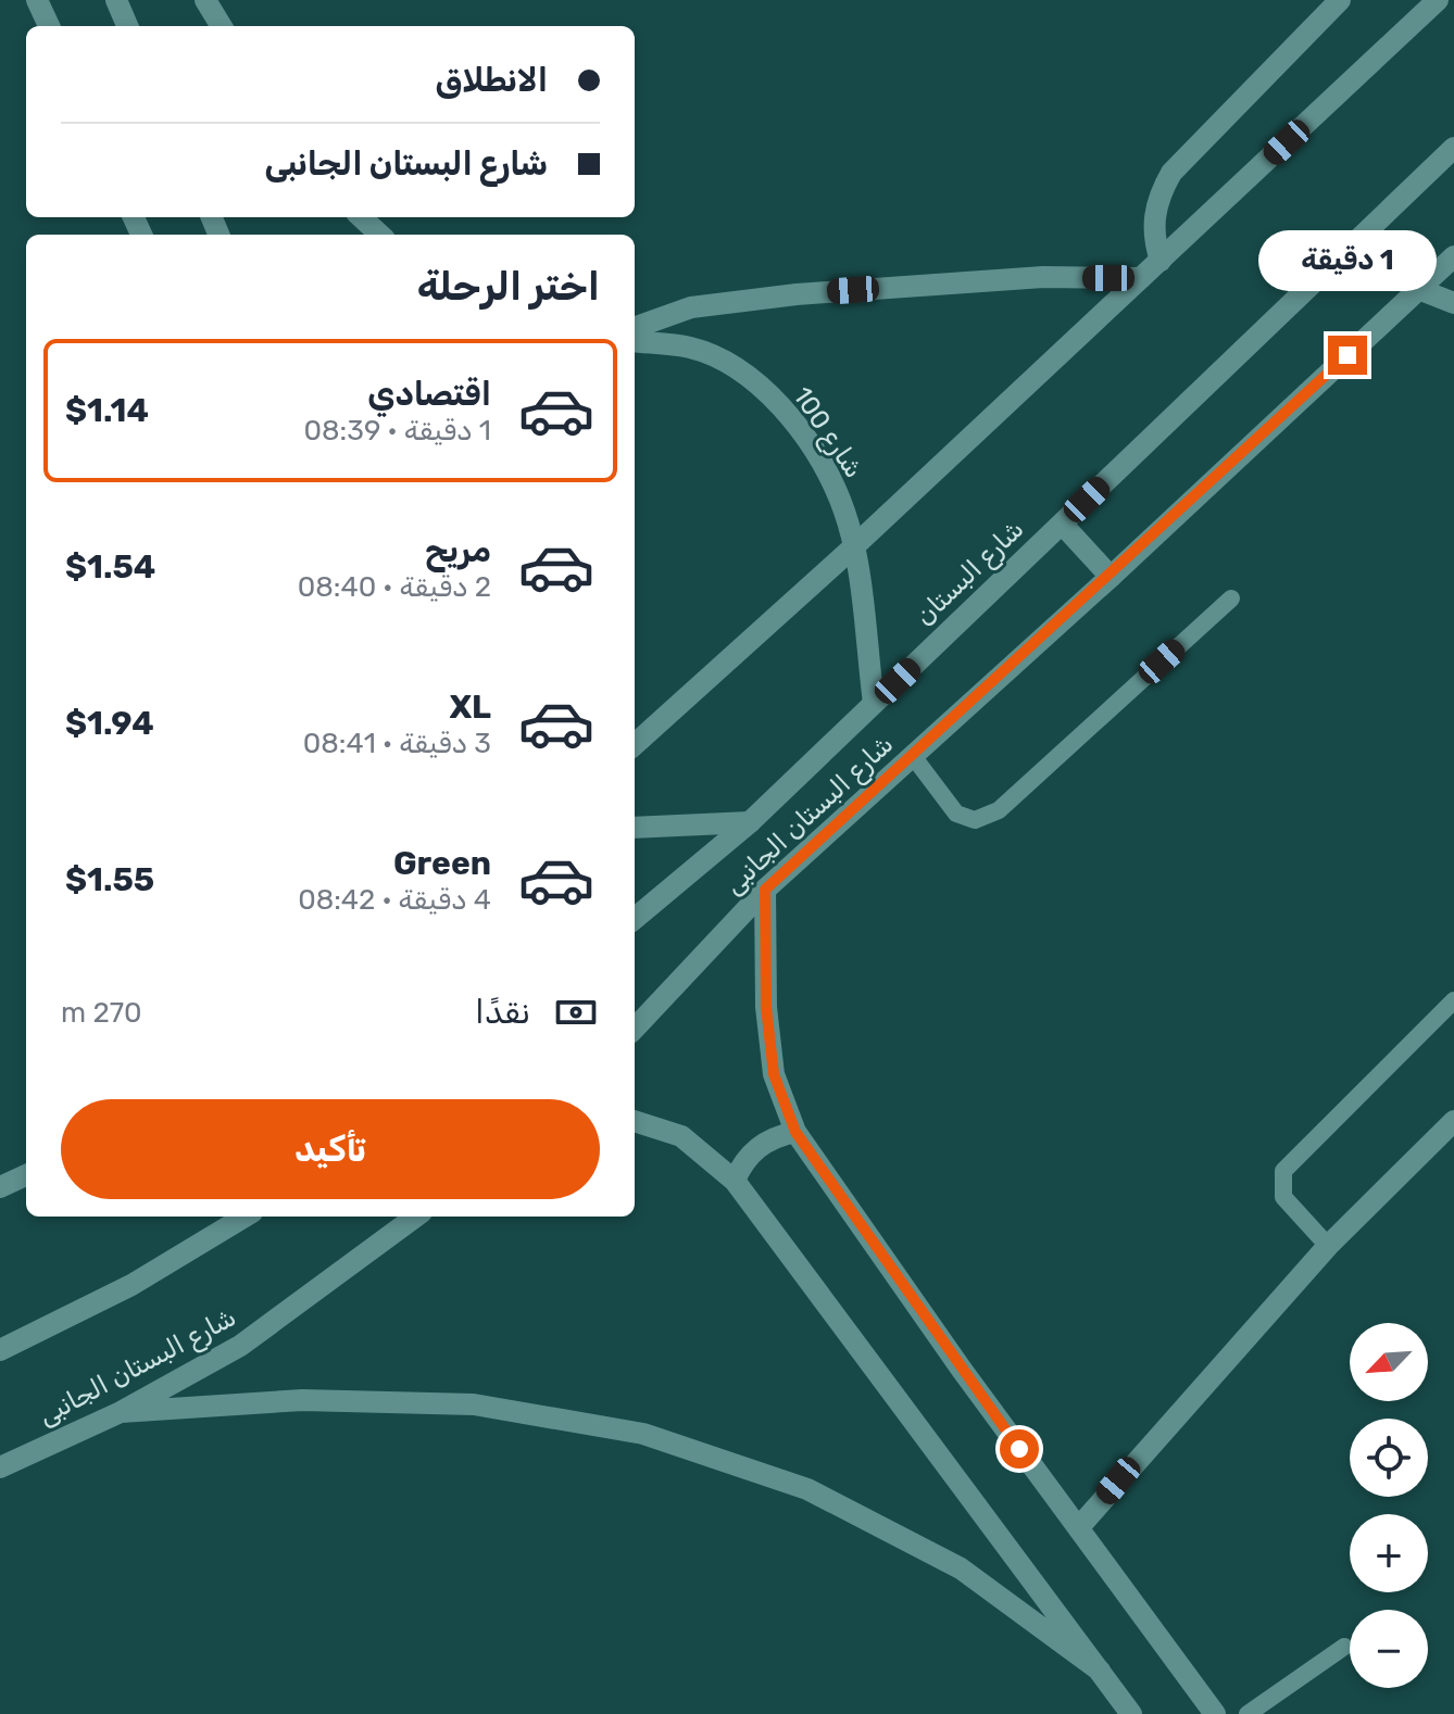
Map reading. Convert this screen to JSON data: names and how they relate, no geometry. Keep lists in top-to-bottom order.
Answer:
{
  "streets": {
    "street": ["شارع 100", "شارع البستان", "شارع البستان الجانبى"]
  },
  "crossings": [
    ["شارع 100", "شارع البستان"]
  ],
  "north": "bottom left",
  "page": {
    "banner": ["الانطلاق", "شارع البستان الجانبى"],
    "bubble": "1 دقيقة",
    "heading": "اختر الرحلة",
    "list": [
      {
        "name": "اقتصادي",
        "note": "1 دقيقة · 08:39",
        "value": "$1.14"
      },
      {
        "name": "مريح",
        "note": "2 دقيقة · 08:40",
        "value": "$1.54"
      },
      {
        "name": "XL",
        "note": "3 دقيقة · 08:41",
        "value": "$1.94"
      },
      {
        "name": "Green",
        "note": "4 دقيقة · 08:42",
        "value": "$1.55"
      }
    ],
    "pay": ["نقدًا", "270 m"],
    "buttons": "تأكيد",
    "map_buttons": ["+", "−"]
  }
}
